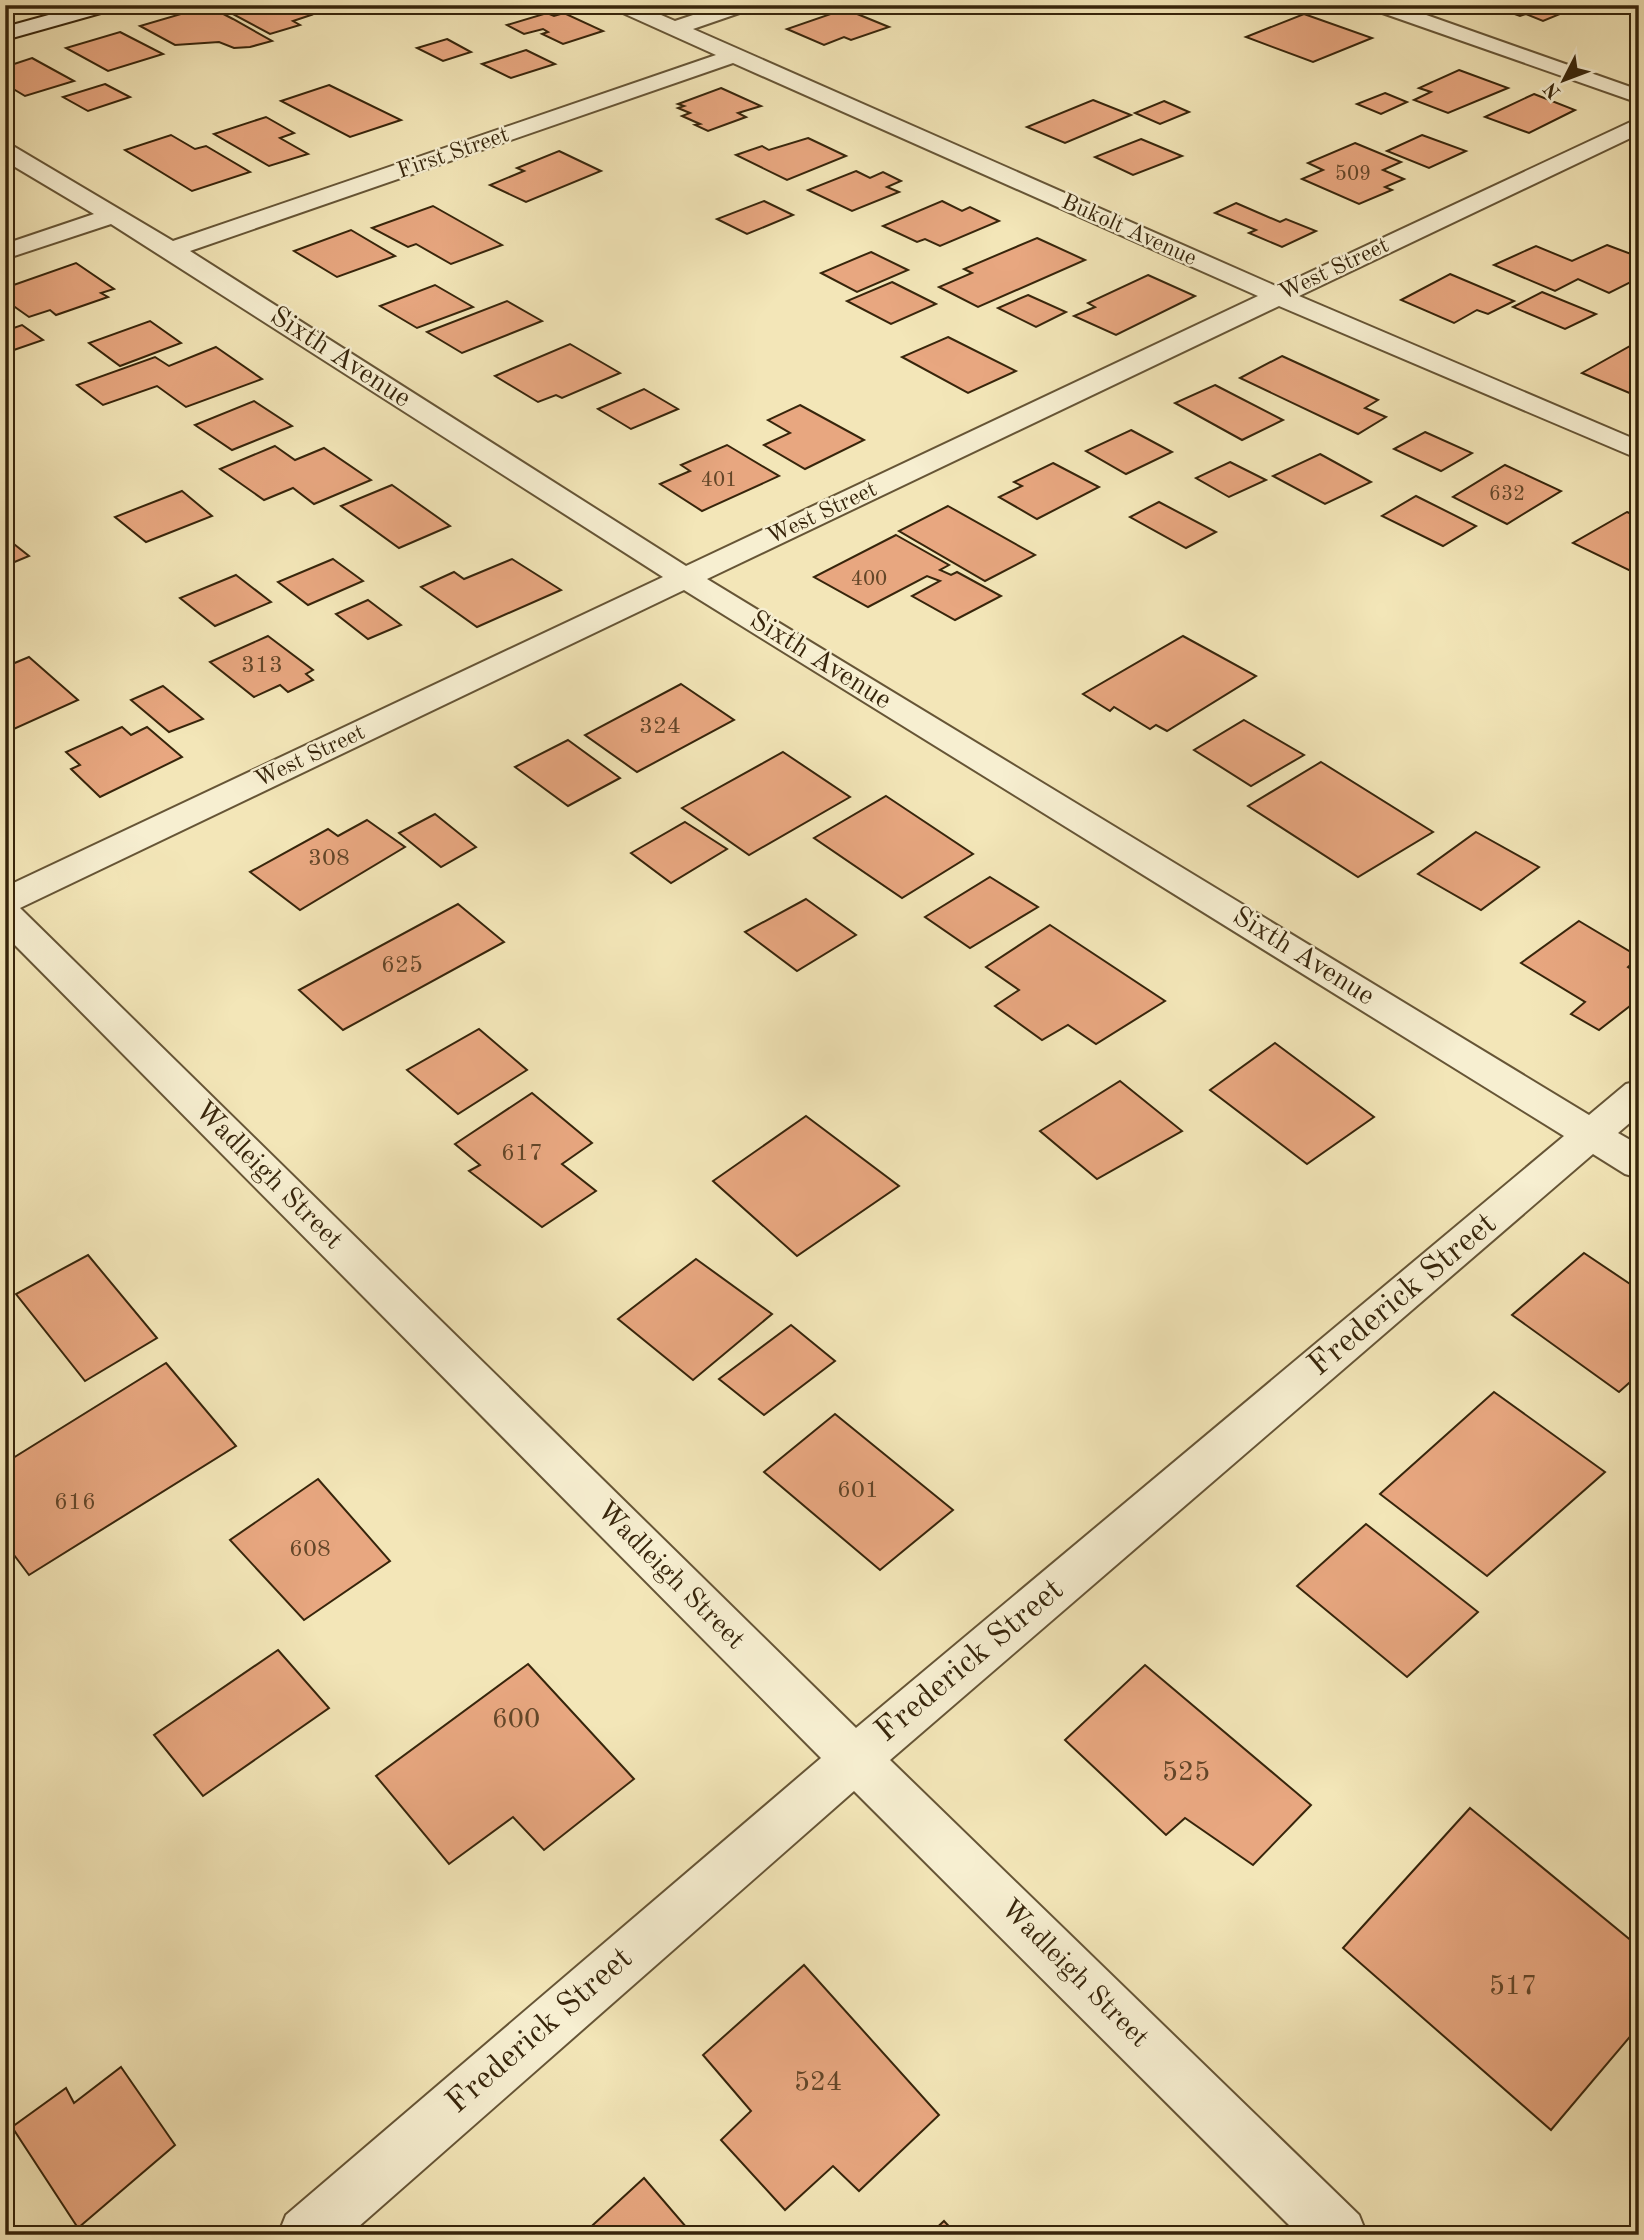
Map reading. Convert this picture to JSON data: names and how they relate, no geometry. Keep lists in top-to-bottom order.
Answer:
{
  "streets": {
    "street": [
      "First Street",
      "Bukolt Avenue",
      "West Street",
      "Sixth Avenue",
      "Wadleigh Street",
      "Frederick Street"
    ]
  },
  "crossings": [
    ["First Street", "Bukolt Avenue"],
    ["First Street", "Sixth Avenue"],
    ["Bukolt Avenue", "West Street"],
    ["West Street", "Sixth Avenue"],
    ["Sixth Avenue", "Frederick Street"],
    ["Wadleigh Street", "Frederick Street"]
  ],
  "house_numbers": [
    "509",
    "401",
    "632",
    "400",
    "313",
    "324",
    "308",
    "625",
    "617",
    "601",
    "616",
    "608",
    "600",
    "525",
    "517",
    "524"
  ],
  "north": "bottom left"
}
